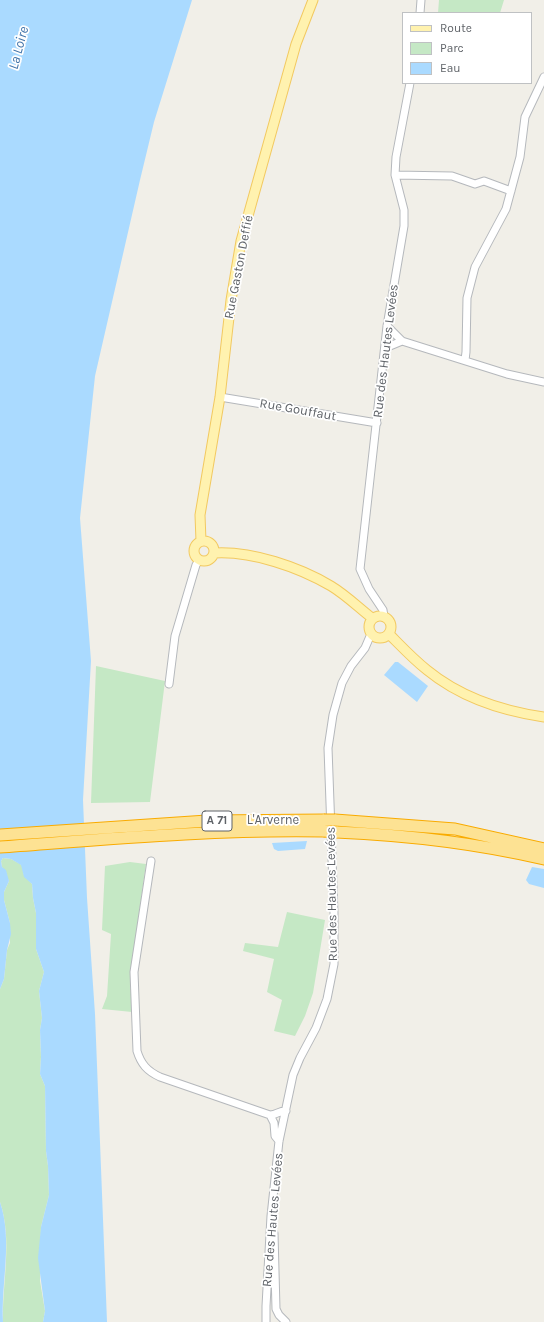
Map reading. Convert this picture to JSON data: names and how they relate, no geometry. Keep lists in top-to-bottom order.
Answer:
{
  "streets": {
    "highway": ["L'Arverne", "A 71"],
    "main road": ["Rue Gaston Deffié"],
    "street": ["Rue des Hautes Levées", "Rue Gouffaut"]
  },
  "crossings": [
    ["Rue Gaston Deffié", "Rue Gouffaut"],
    ["Rue des Hautes Levées", "Rue Gouffaut"]
  ],
  "water": ["La Loire"],
  "legend": ["Route", "Parc", "Eau"]
}
